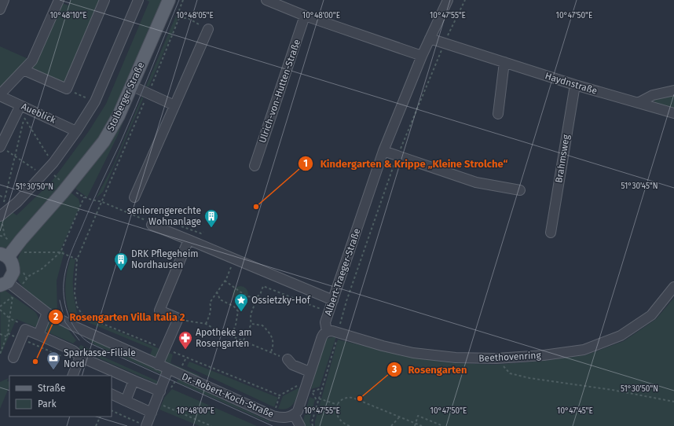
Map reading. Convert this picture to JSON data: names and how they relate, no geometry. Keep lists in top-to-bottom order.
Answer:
{
  "streets": {
    "main road": ["Stolberger Straße"],
    "street": [
      "Haydnstraße",
      "Ulrich-von-Hutten-Straße",
      "Aueblick",
      "Brahmsweg",
      "Albert-Traeger-Straße",
      "Beethovenring",
      "Dr.-Robert-Koch-Straße"
    ]
  },
  "crossings": [
    ["Haydnstraße", "Brahmsweg"],
    ["Haydnstraße", "Albert-Traeger-Straße"],
    ["Albert-Traeger-Straße", "Beethovenring"],
    ["Albert-Traeger-Straße", "Dr.-Robert-Koch-Straße"]
  ],
  "places": {
    "other": ["Kindergarten & Krippe „Kleine Strolche“", "Rosengarten Villa Italia 2", "Rosengarten"],
    "building": ["seniorengerechte Wohnanlage", "DRK Pflegeheim Nordhausen"],
    "place": ["Ossietzky-Hof"],
    "pharmacy": ["Apotheke am Rosengarten"],
    "bank": ["Sparkasse-Filiale Nord"]
  },
  "legend": ["Straße", "Park"],
  "coordinates": [
    "10°48'10\"E",
    "10°48'05\"E",
    "10°48'00\"E",
    "10°47'55\"E",
    "10°47'50\"E",
    "51°30'45\"N",
    "51°30'50\"N",
    "10°47'45\"E"
  ]
}
